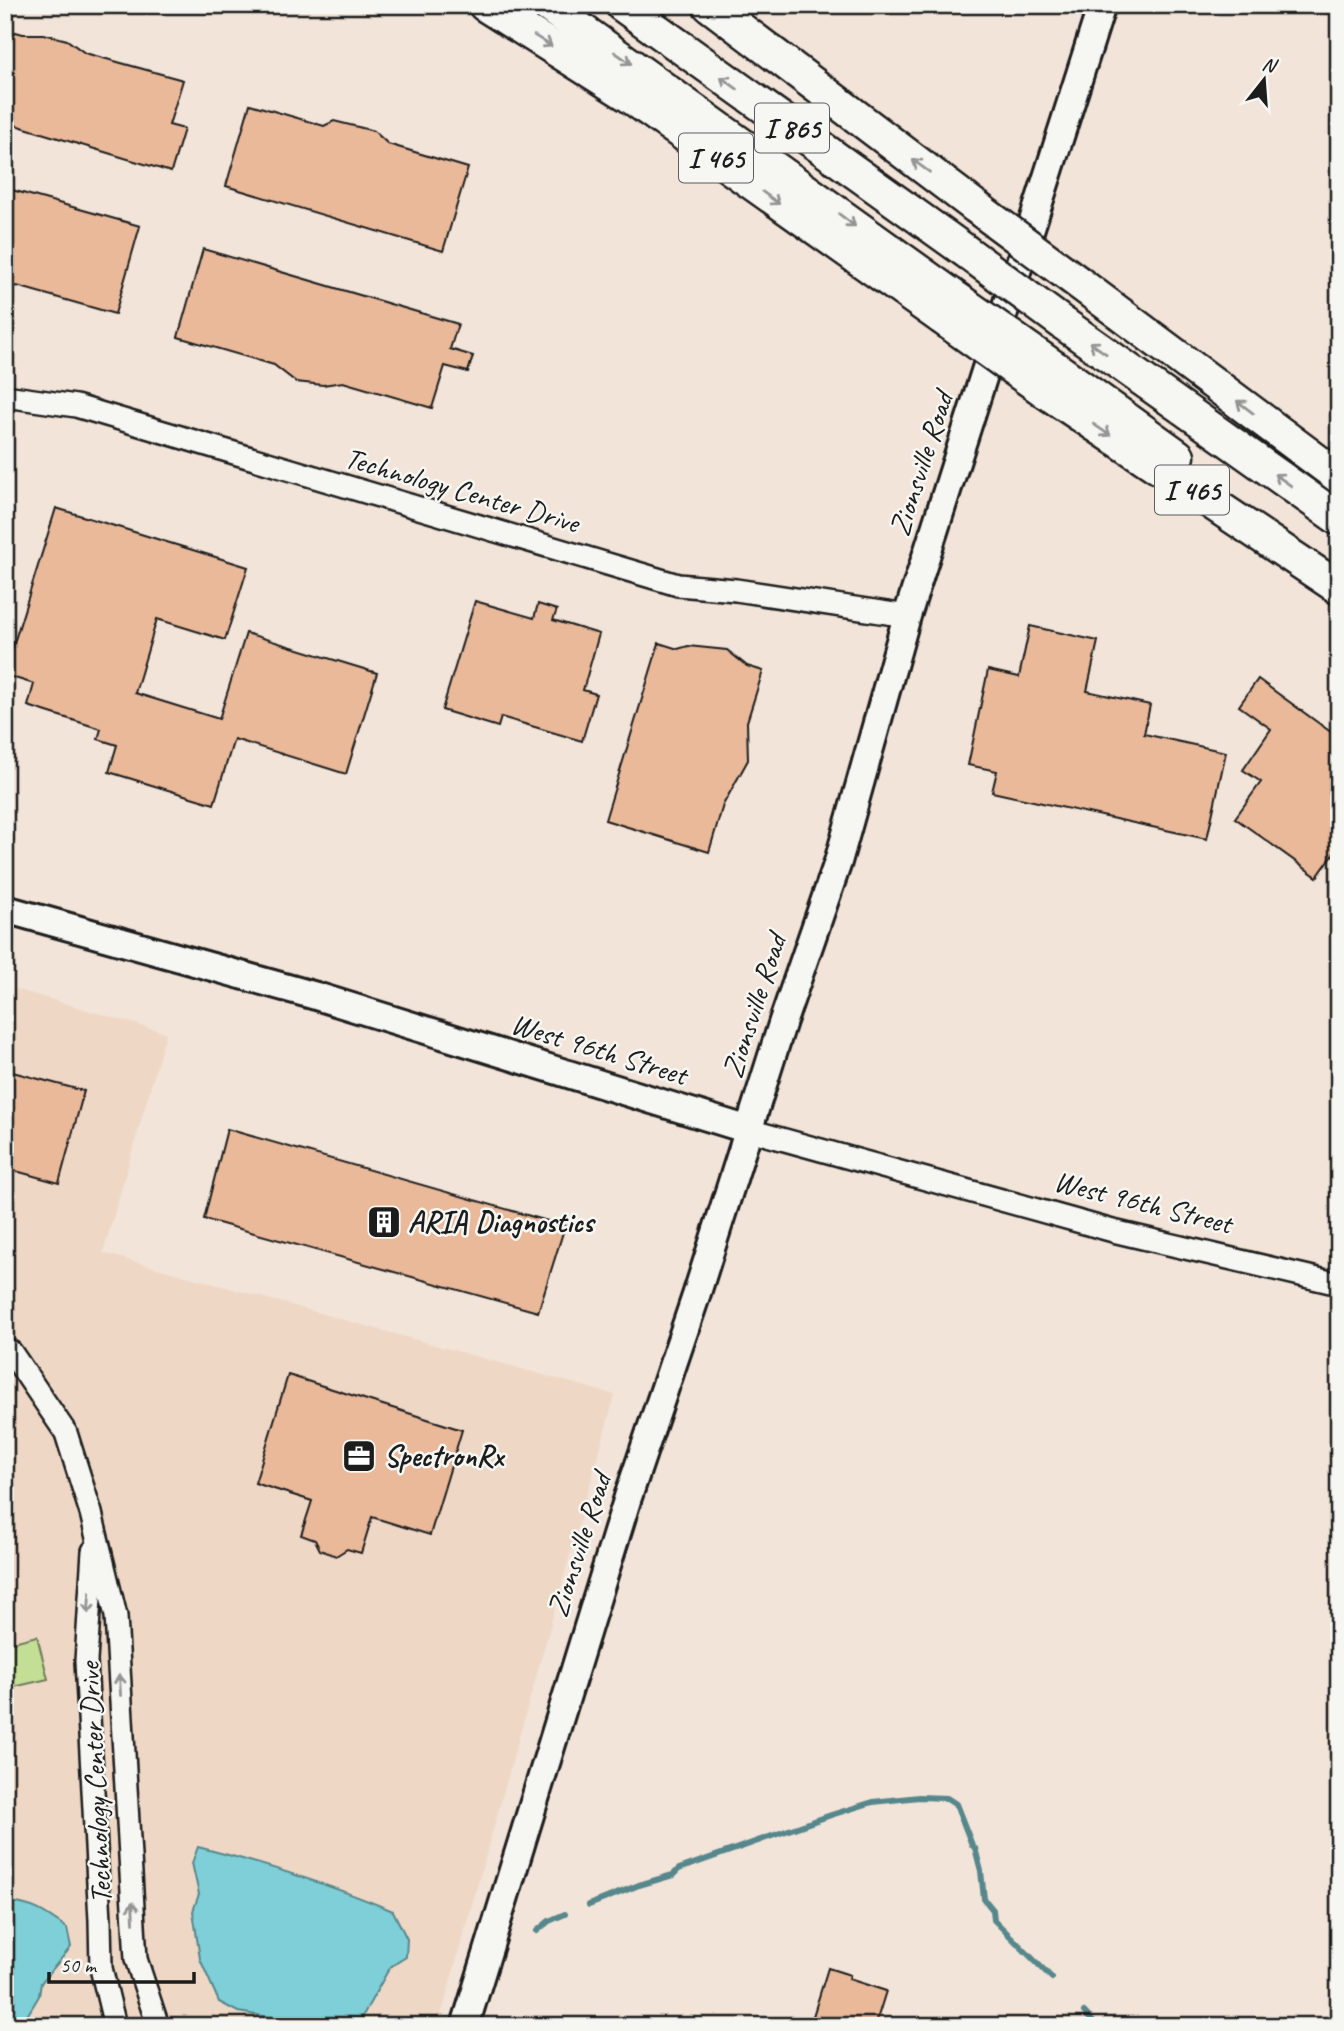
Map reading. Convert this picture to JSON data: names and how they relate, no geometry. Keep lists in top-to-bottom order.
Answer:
{
  "streets": {
    "highway": ["I 865", "I 465"],
    "main road": ["Zionsville Road", "West 96th Street"],
    "street": ["Technology Center Drive"]
  },
  "crossings": [
    ["I 865", "I 465"],
    ["Zionsville Road", "Technology Center Drive"],
    ["Zionsville Road", "West 96th Street"]
  ],
  "places": {
    "building": ["ARIA Diagnostics"],
    "office": ["SpectronRx"]
  },
  "scale_bar": "50 m",
  "north": "top"
}
